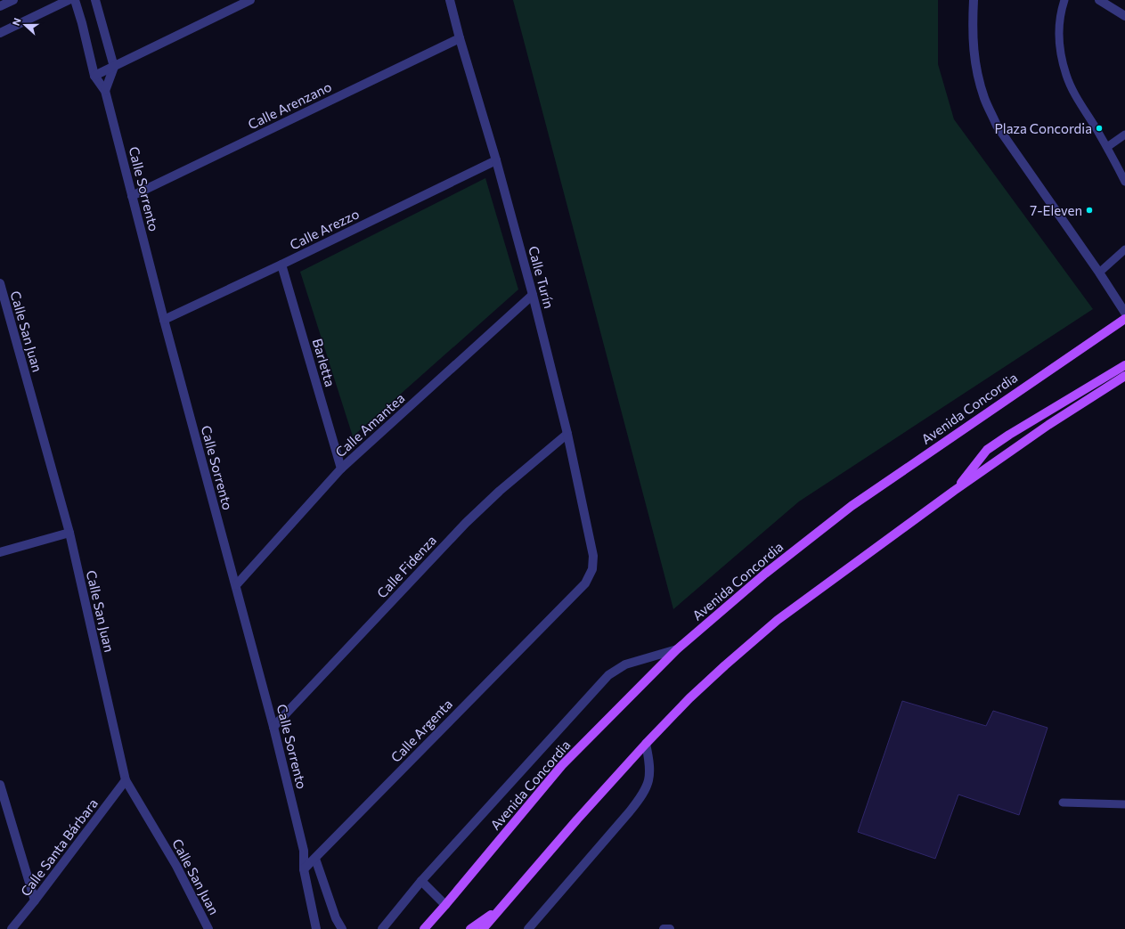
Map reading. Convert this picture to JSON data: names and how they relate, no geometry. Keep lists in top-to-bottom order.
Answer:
{
  "streets": {
    "main road": ["Avenida Concordia"],
    "street": [
      "Calle Arenzano",
      "Calle Sorrento",
      "Calle Arezzo",
      "Calle Turín",
      "Calle San Juan",
      "Barletta",
      "Calle Amantea",
      "Calle Fidenza",
      "Calle Argenta",
      "Calle Santa Bárbara"
    ]
  },
  "crossings": [
    ["Calle Arenzano", "Calle Sorrento"],
    ["Calle Arenzano", "Calle Turín"],
    ["Calle Sorrento", "Calle Arezzo"],
    ["Calle Sorrento", "Calle Amantea"],
    ["Calle Sorrento", "Calle Fidenza"],
    ["Calle Sorrento", "Calle Argenta"],
    ["Calle Arezzo", "Calle Turín"],
    ["Calle Arezzo", "Barletta"],
    ["Calle Turín", "Calle Amantea"],
    ["Calle Turín", "Calle Fidenza"],
    ["Calle Turín", "Calle Argenta"],
    ["Calle San Juan", "Calle Santa Bárbara"],
    ["Barletta", "Calle Amantea"]
  ],
  "places": ["Plaza Concordia", "7-Eleven"],
  "north": "left"
}
